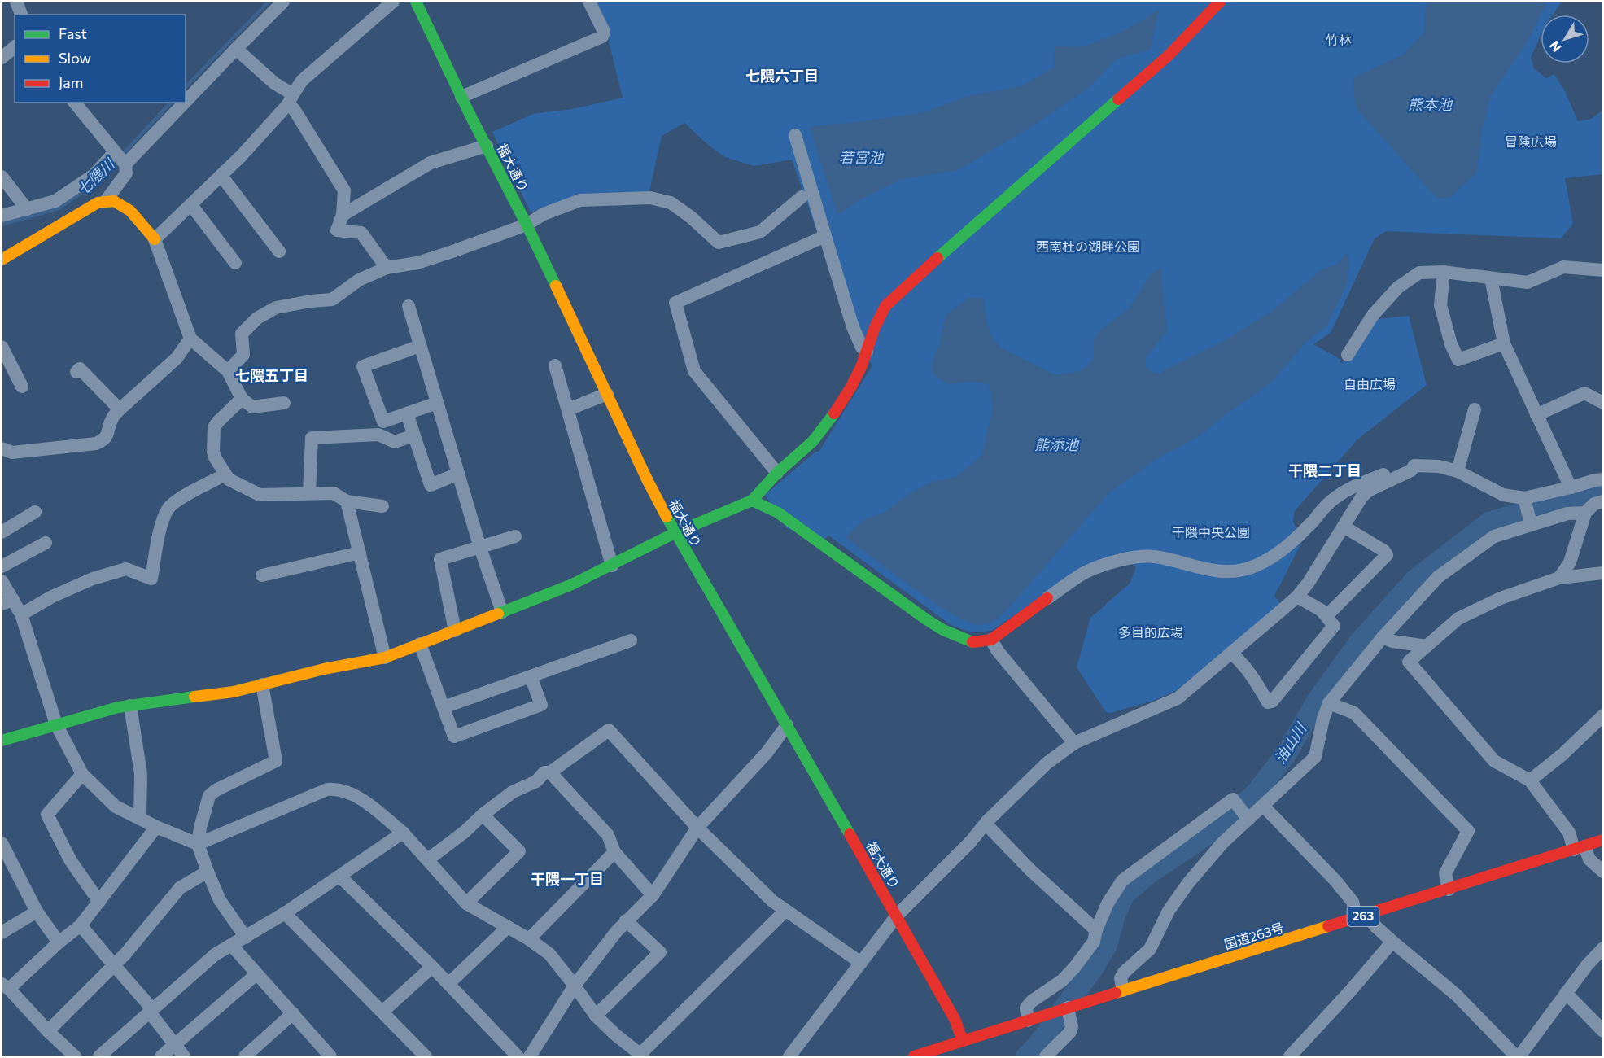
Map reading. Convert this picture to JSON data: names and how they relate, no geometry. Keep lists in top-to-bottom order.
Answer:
{
  "streets": {
    "main road": ["福大通り", "263", "国道263号"]
  },
  "crossings": [
    ["福大通り", "国道263号"]
  ],
  "districts": [
    "七隈六丁目",
    "七隈五丁目",
    "干隈二丁目",
    "干隈一丁目"
  ],
  "water": [
    "熊本池",
    "若宮池",
    "七隈川",
    "熊添池",
    "油山川"
  ],
  "parks": [
    "竹林",
    "冒険広場",
    "西南杜の湖畔公園",
    "自由広場",
    "干隈中央公園",
    "多目的広場"
  ],
  "legend": ["Fast", "Slow", "Jam"],
  "north": "bottom left"
}
